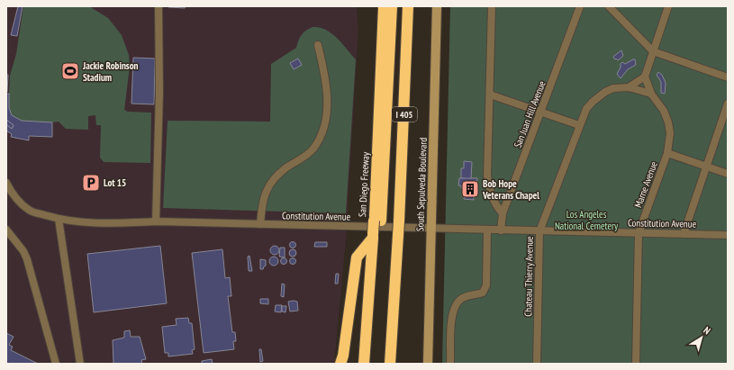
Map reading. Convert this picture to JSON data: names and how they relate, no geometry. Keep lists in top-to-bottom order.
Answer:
{
  "streets": {
    "highway": ["I 405", "San Diego Freeway"],
    "main road": ["South Sepulveda Boulevard"],
    "street": [
      "San Juan Hill Avenue",
      "Marne Avenue",
      "Constitution Avenue",
      "Chateau Thierry Avenue"
    ]
  },
  "crossings": [
    ["San Juan Hill Avenue", "Constitution Avenue"],
    ["South Sepulveda Boulevard", "Constitution Avenue"],
    ["Marne Avenue", "Constitution Avenue"],
    ["Constitution Avenue", "Chateau Thierry Avenue"]
  ],
  "parks": ["Los Angeles National Cemetery"],
  "places": {
    "sports": ["Jackie Robinson Stadium"],
    "parking": ["Lot 15"],
    "building": ["Bob Hope Veterans Chapel"]
  },
  "north": "top right"
}
